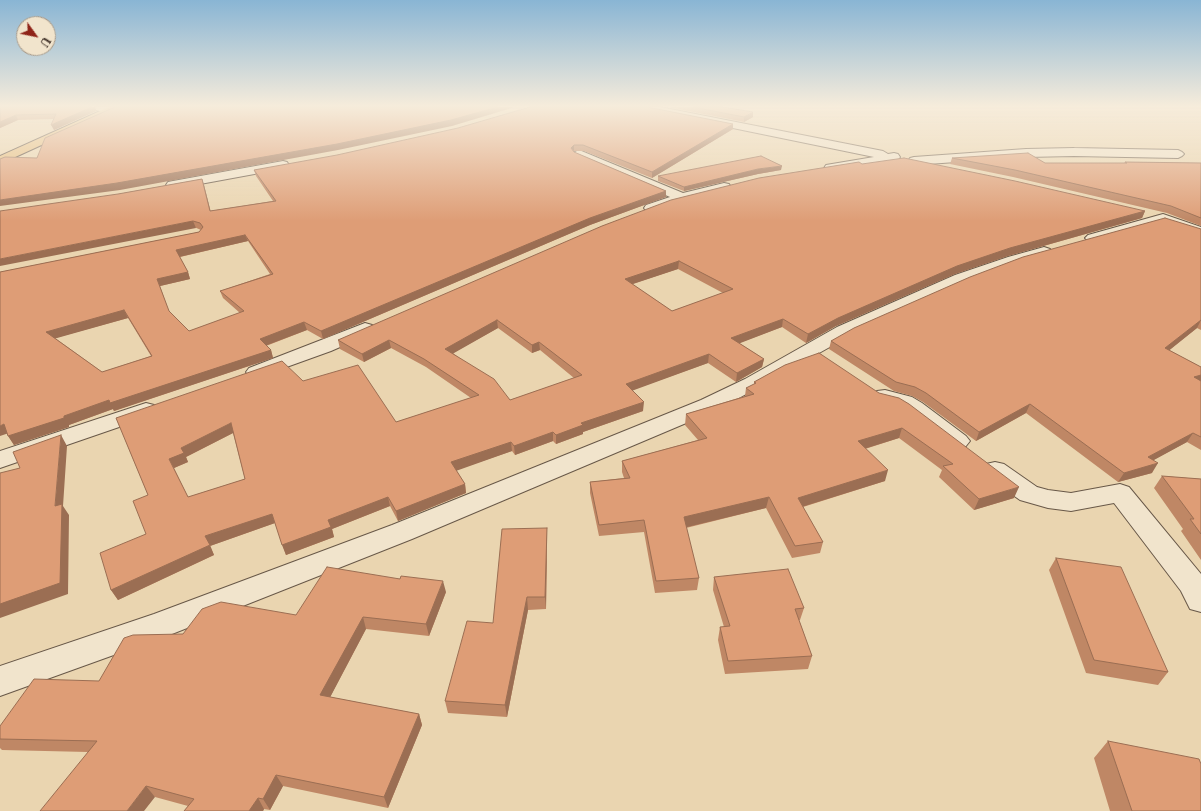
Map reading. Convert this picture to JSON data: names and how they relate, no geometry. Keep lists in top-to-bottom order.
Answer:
{
  "north": "bottom right"
}
